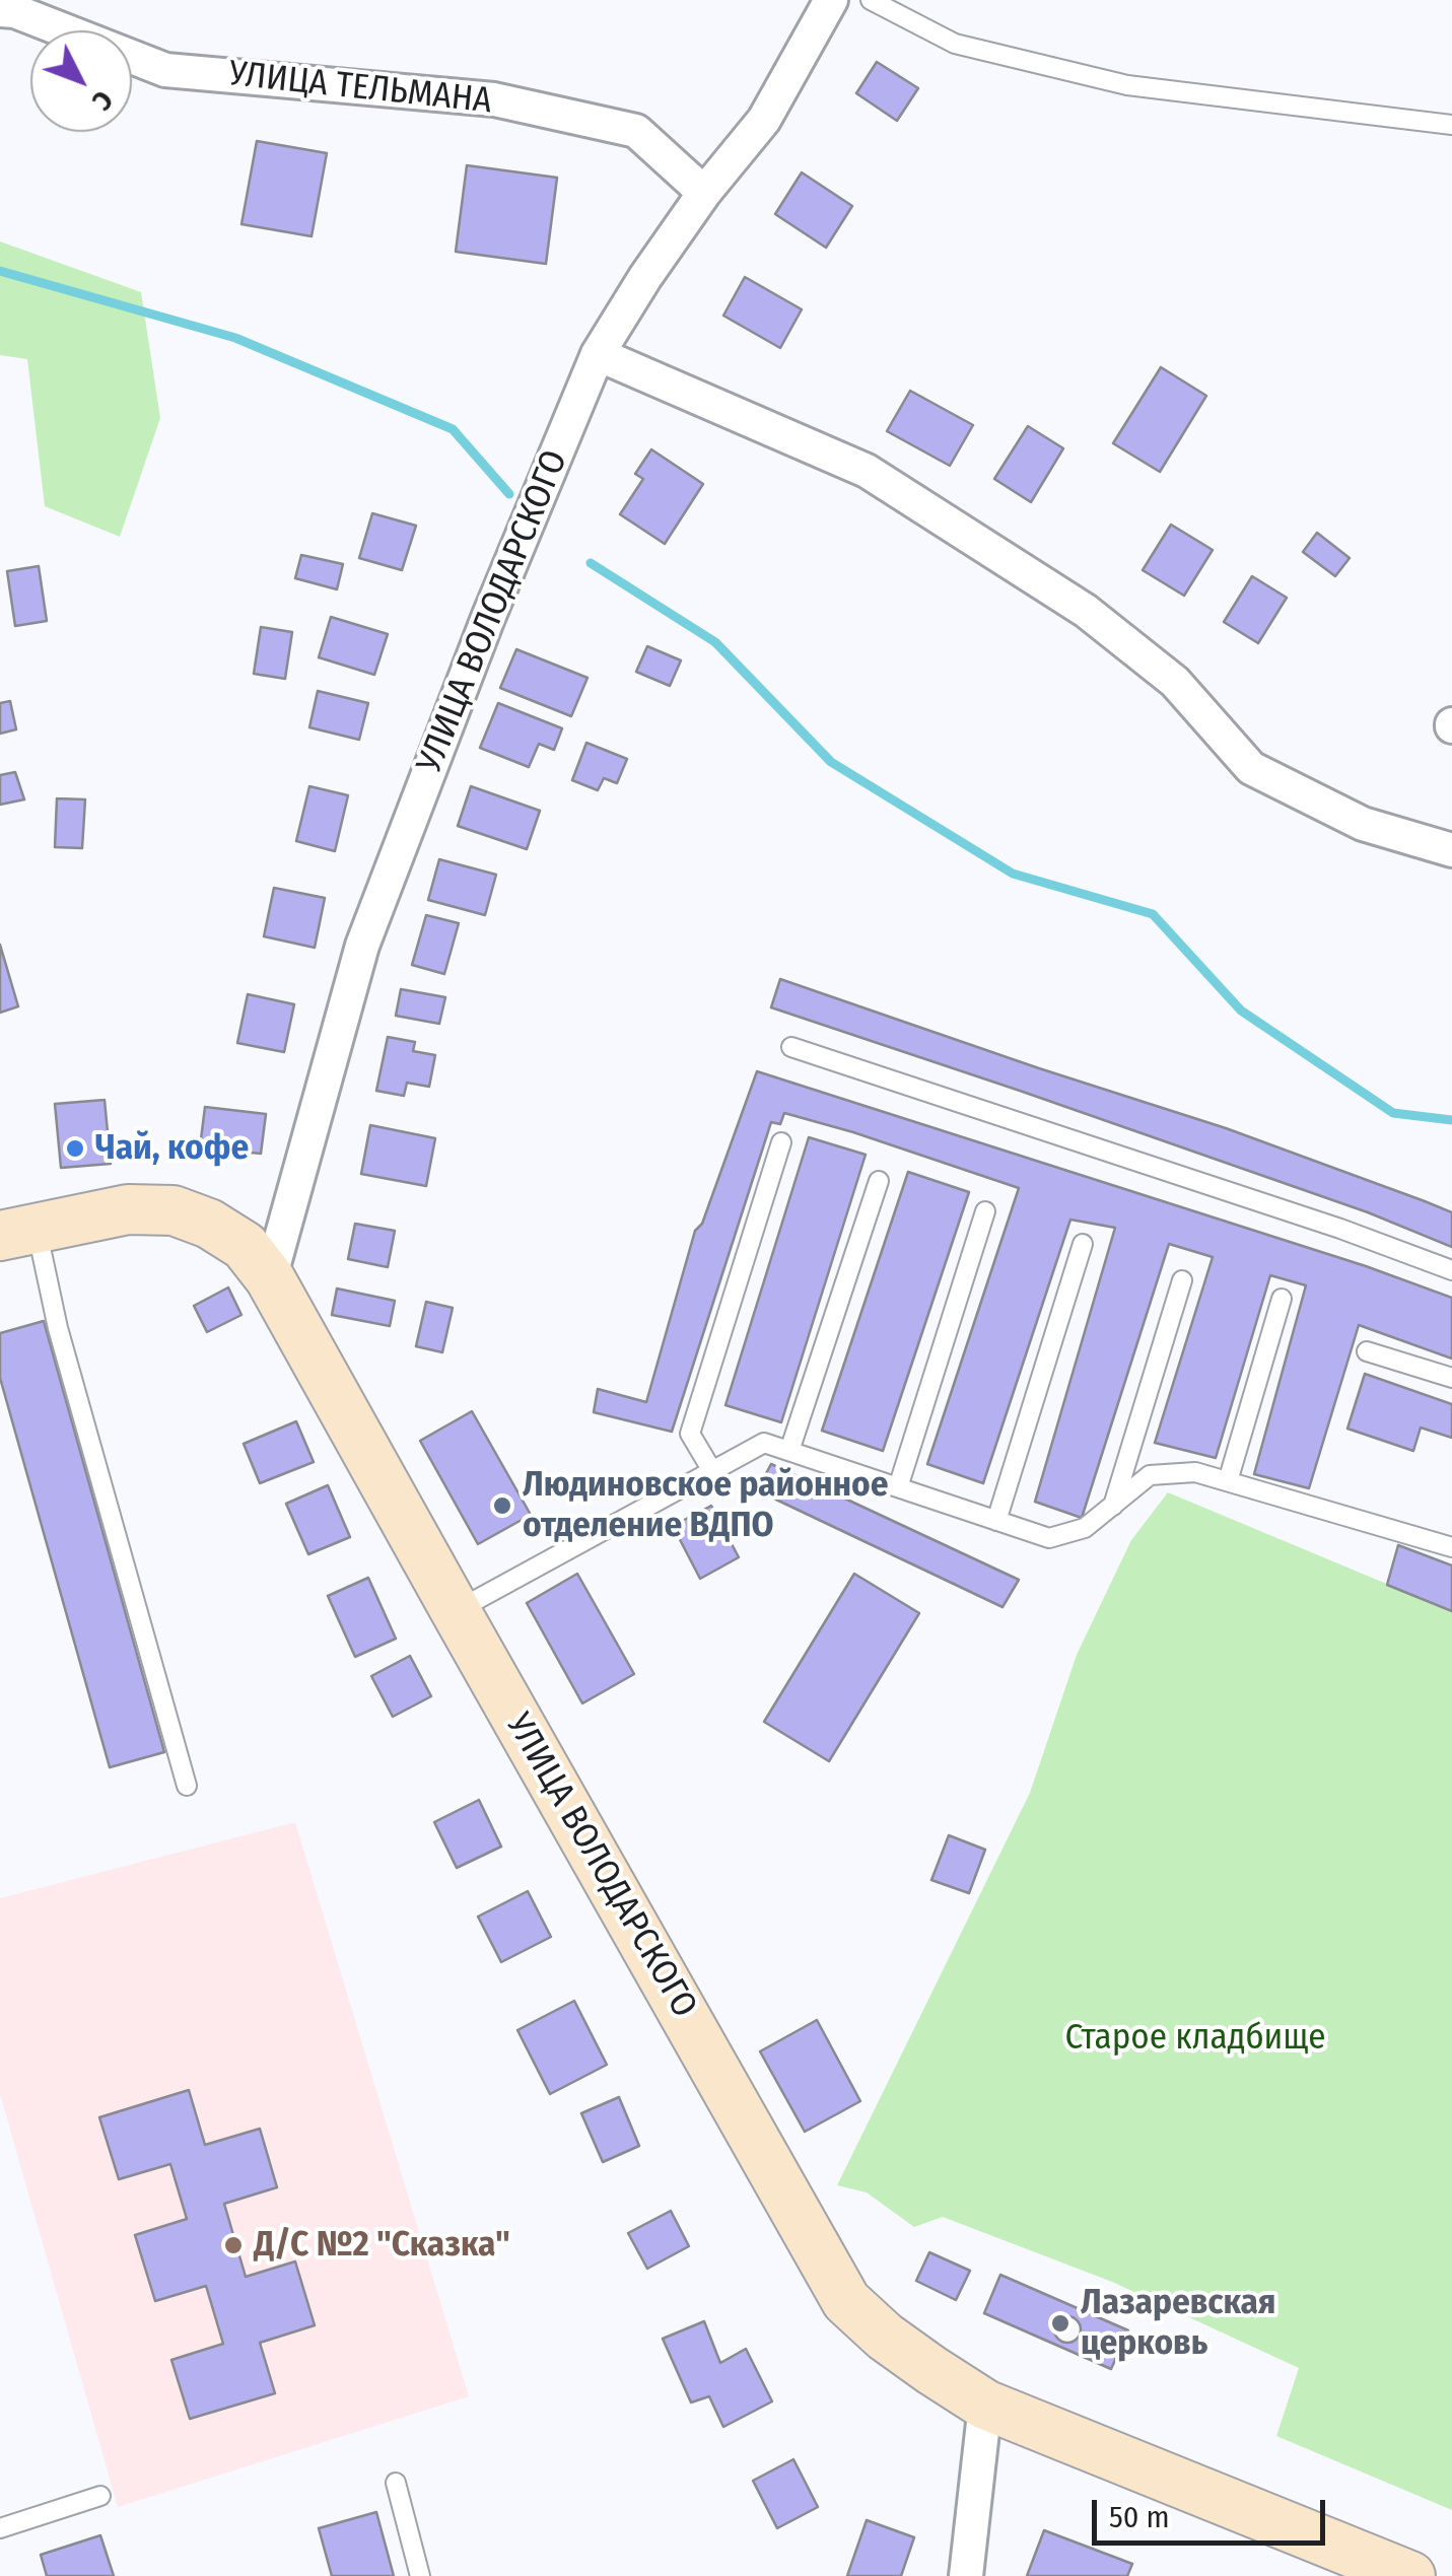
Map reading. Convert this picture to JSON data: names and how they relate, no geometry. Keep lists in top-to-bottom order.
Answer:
{
  "streets": {
    "street": ["УЛИЦА ТЕЛЬМАНА", "УЛИЦА ВОЛОДАРСКОГО"]
  },
  "crossings": [
    ["УЛИЦА ТЕЛЬМАНА", "УЛИЦА ВОЛОДАРСКОГО"]
  ],
  "parks": ["Старое кладбище"],
  "places": [
    "Чай, кофе",
    "Людиновское районное отделение ВДПО",
    "Д/С №2 \"Сказка\"",
    "Лазаревская церковь"
  ],
  "scale_bar": "50 m",
  "north": "bottom right"
}
